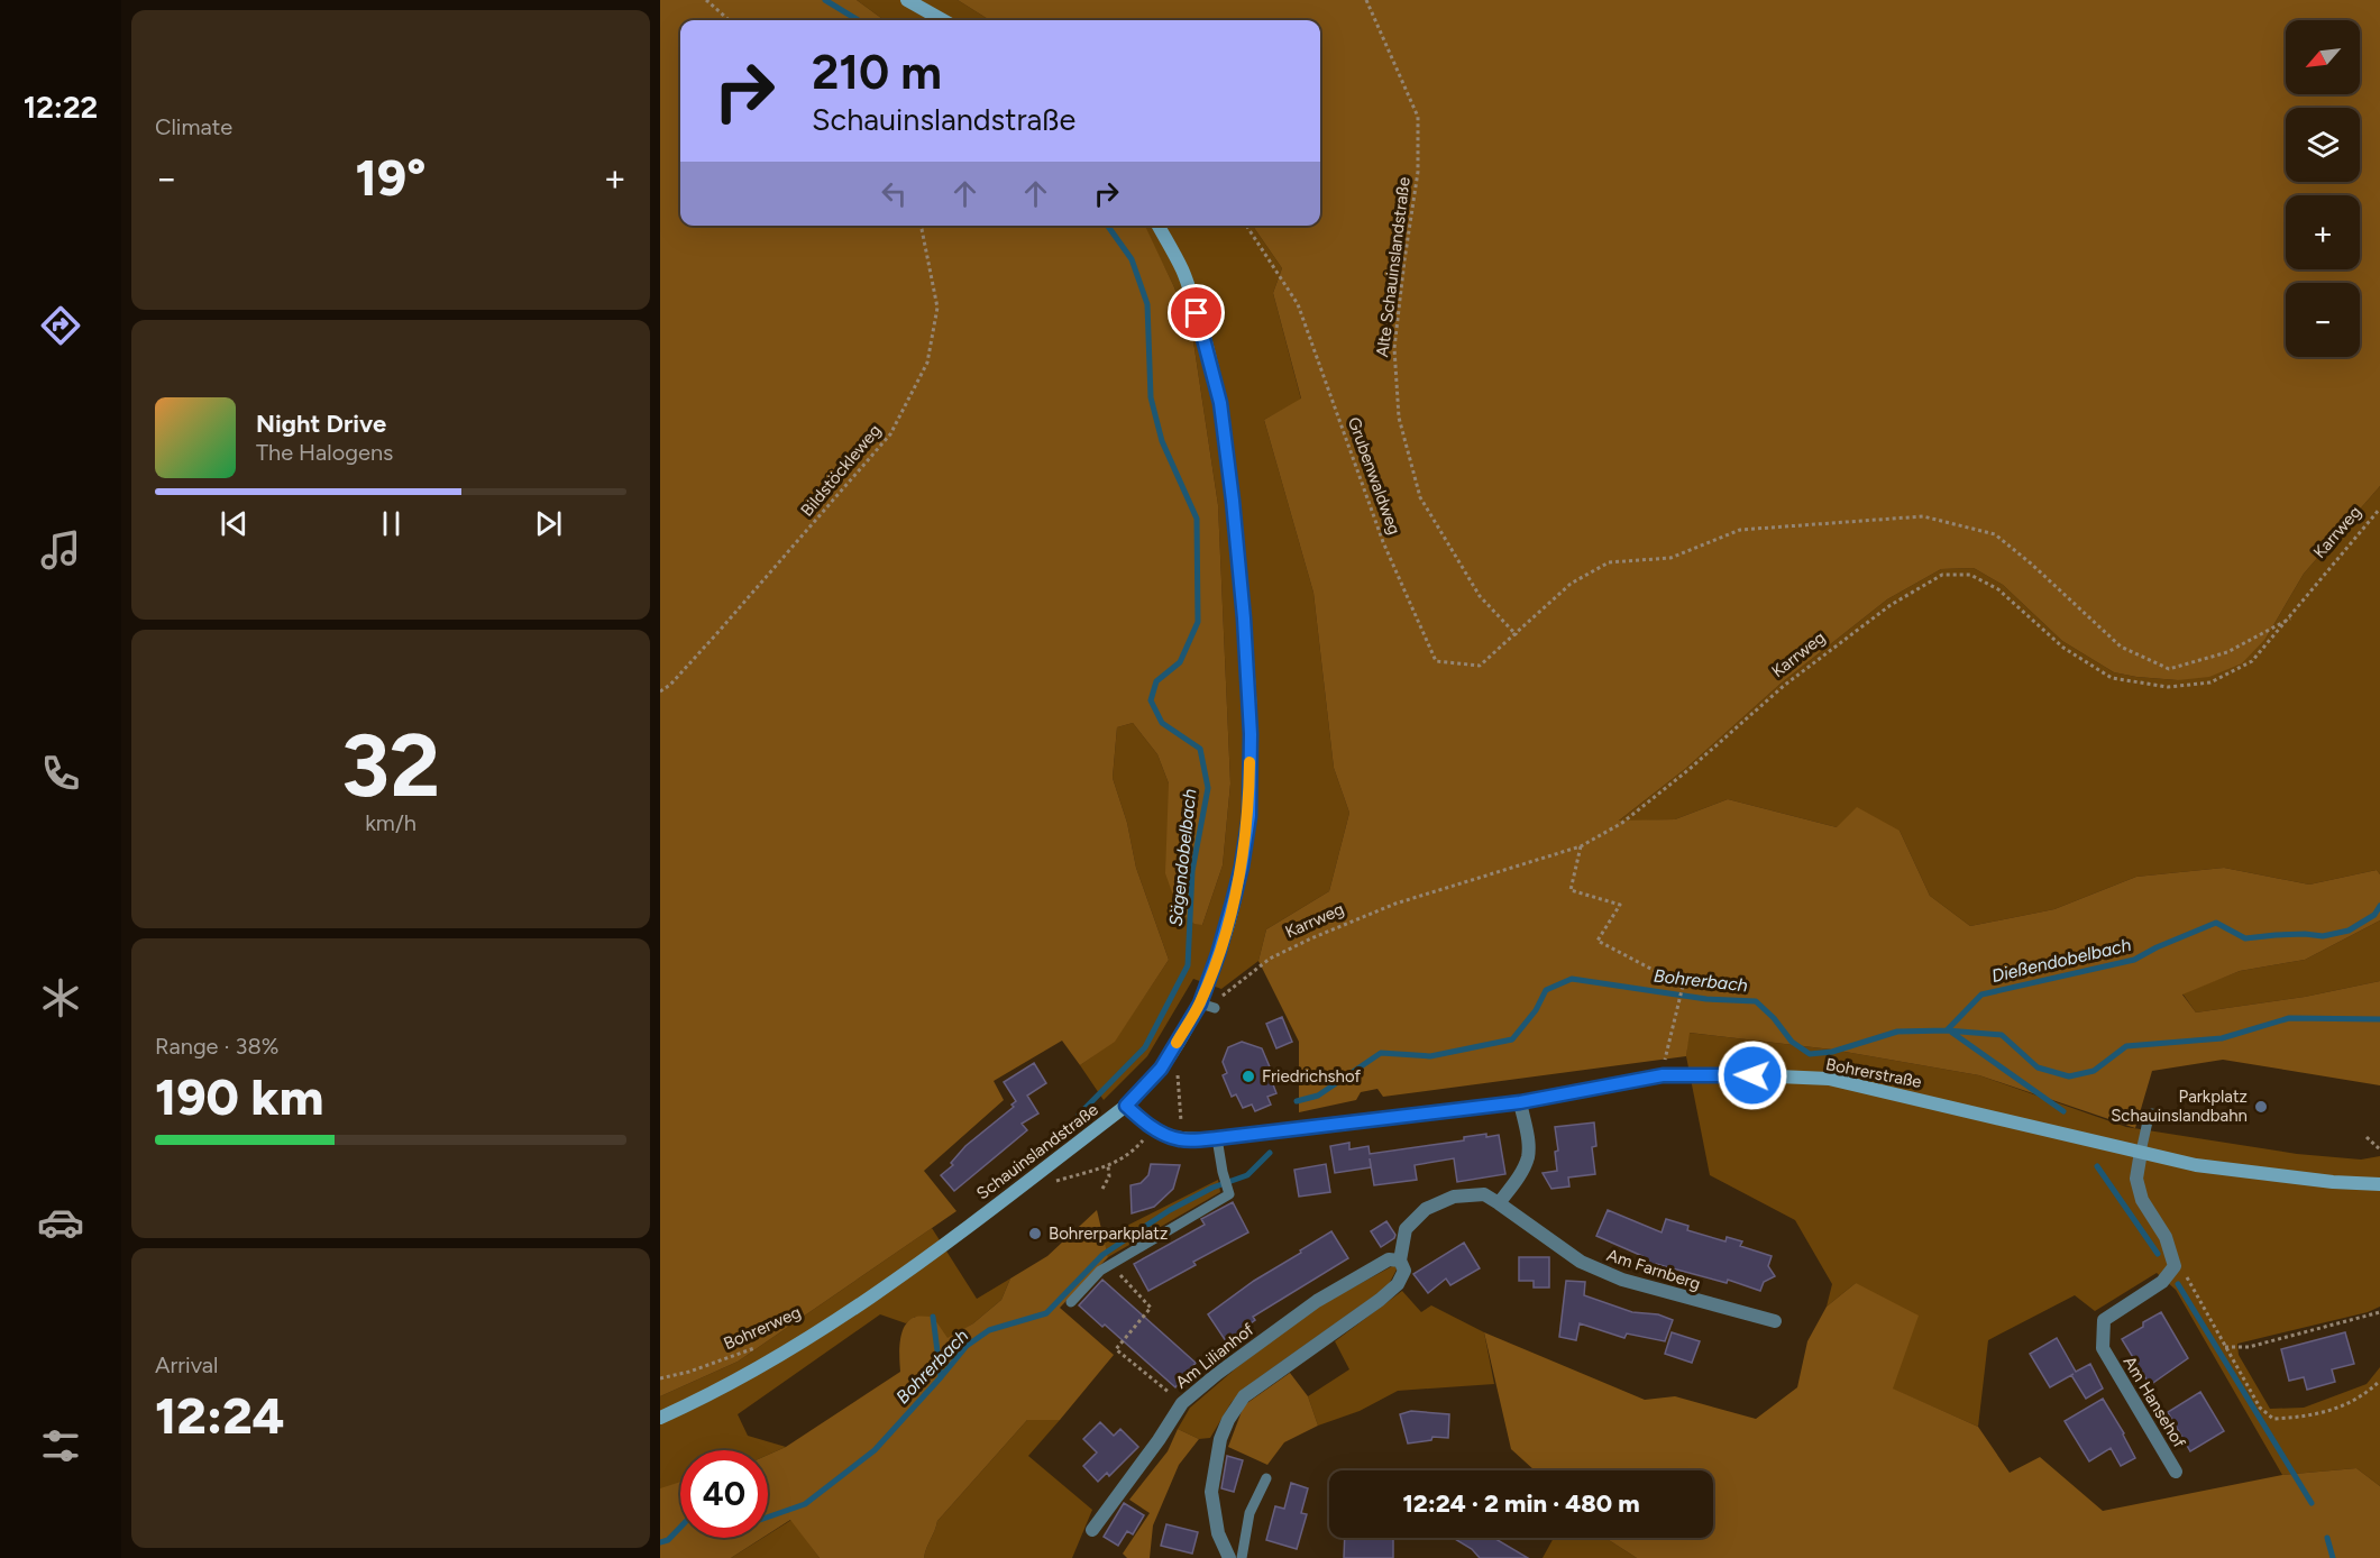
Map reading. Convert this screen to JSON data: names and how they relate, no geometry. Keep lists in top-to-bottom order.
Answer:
{
  "streets": {
    "main road": ["Bohrerstraße", "Schauinslandstraße"],
    "street": ["Am Farnberg", "Am Lilianhof", "Am Hansehof"],
    "path": [
      "Alte Schauinslandstraße",
      "Bildstöckleweg",
      "Grubenwaldweg",
      "Karrweg",
      "Bohrerweg"
    ]
  },
  "crossings": [
    ["Alte Schauinslandstraße", "Grubenwaldweg"],
    ["Bohrerstraße", "Schauinslandstraße"]
  ],
  "water": ["Sägendobelbach", "Dießendobelbach", "Bohrerbach"],
  "places": ["Friedrichshof", "Parkplatz Schauinslandbahn", "Bohrerparkplatz"],
  "north": "bottom left",
  "page": {
    "tabs": "12:22",
    "tile": [
      "Climate",
      ["32", "km/h"],
      ["Range · 38%", "190 km"],
      ["Arrival", "12:24"]
    ],
    "map_buttons": ["+", "−"],
    "turn": ["210 m", "Schauinslandstraße"],
    "heat": ["−", "19°", "+"],
    "song": ["Night Drive", "The Halogens"],
    "limit": "40",
    "trip": "12:24 · 2 min · 480 m"
  }
}
